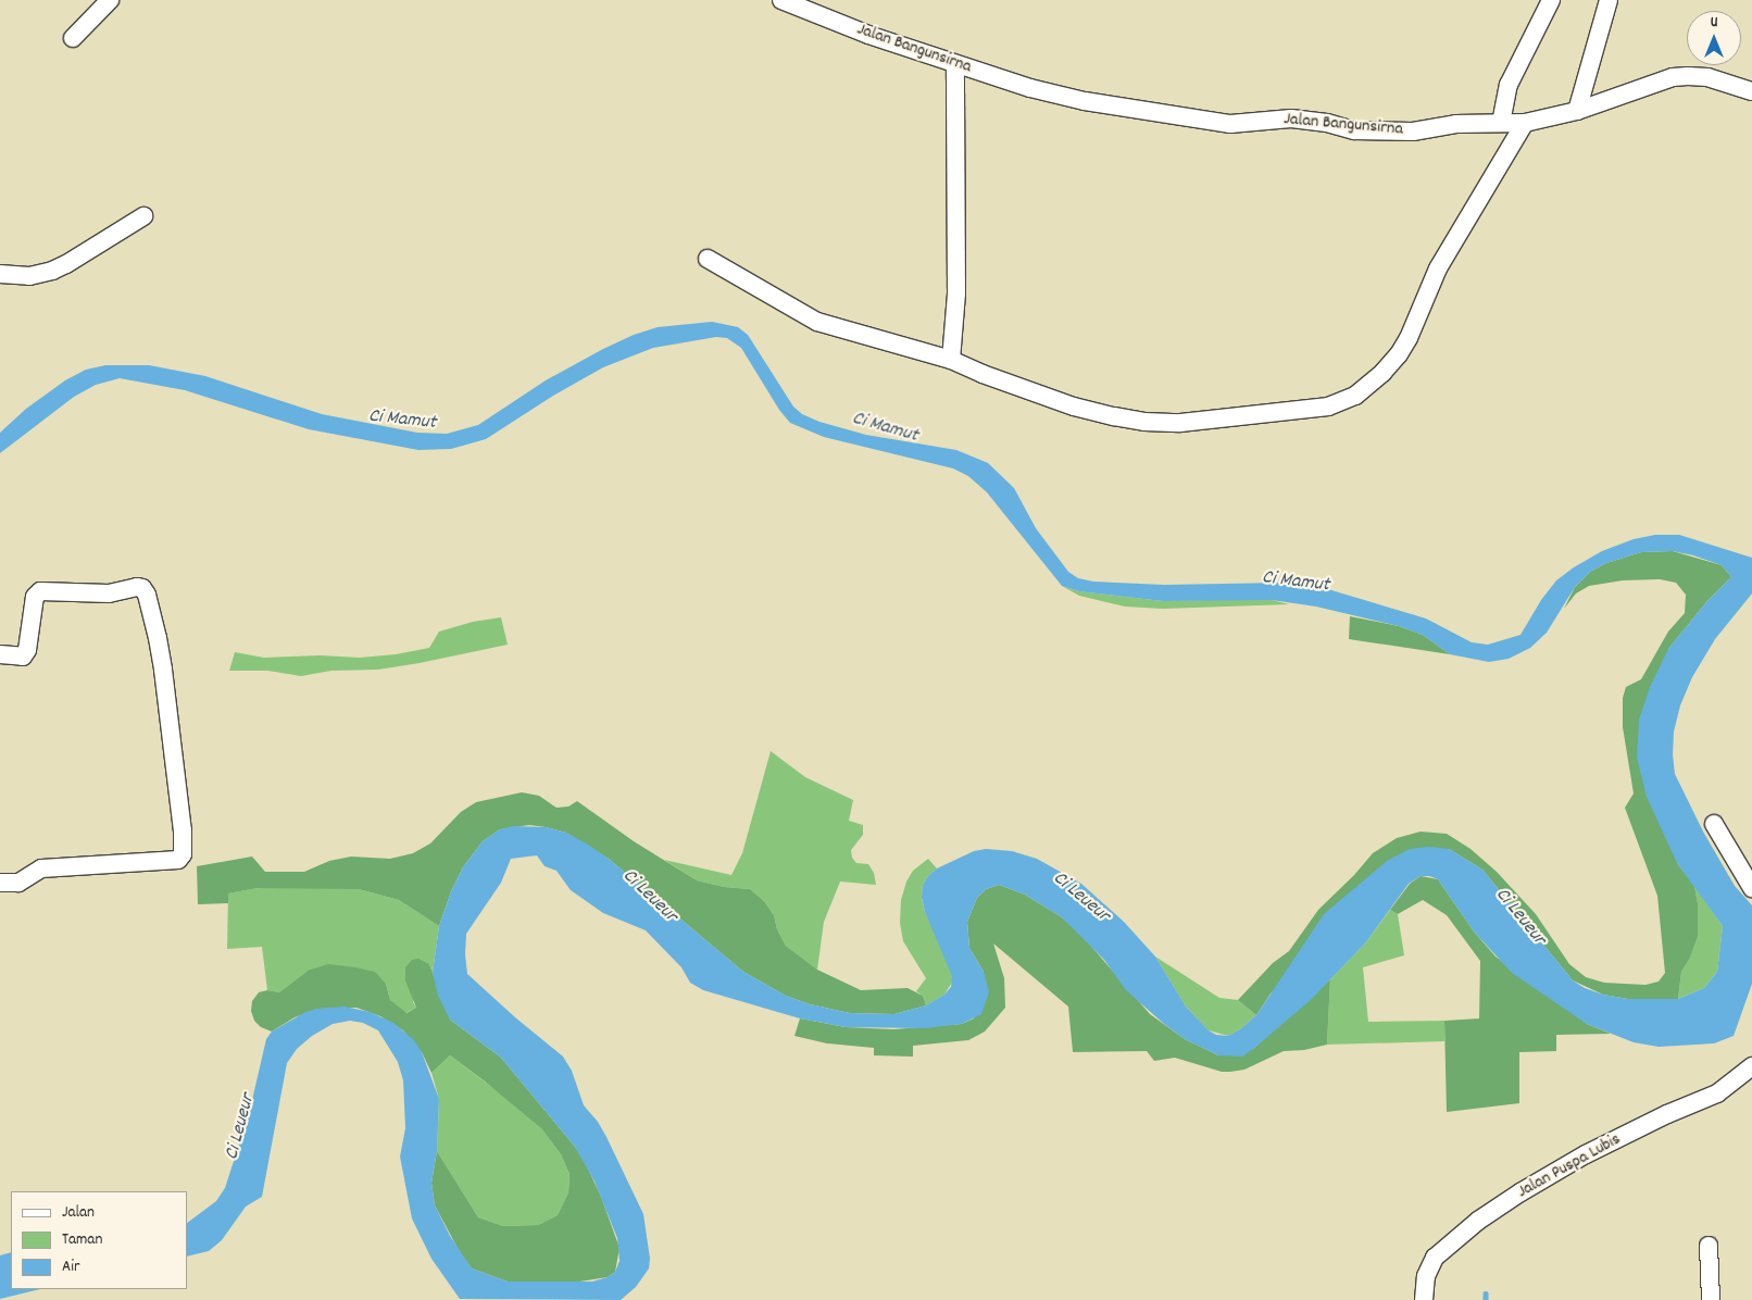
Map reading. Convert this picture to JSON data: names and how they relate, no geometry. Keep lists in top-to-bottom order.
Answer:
{
  "streets": {
    "street": ["Jalan Bangunsirna", "Jalan Puspa Lubis"]
  },
  "water": ["Ci Mamut", "Ci Leueur"],
  "legend": ["Jalan", "Taman", "Air"],
  "north": "top"
}
